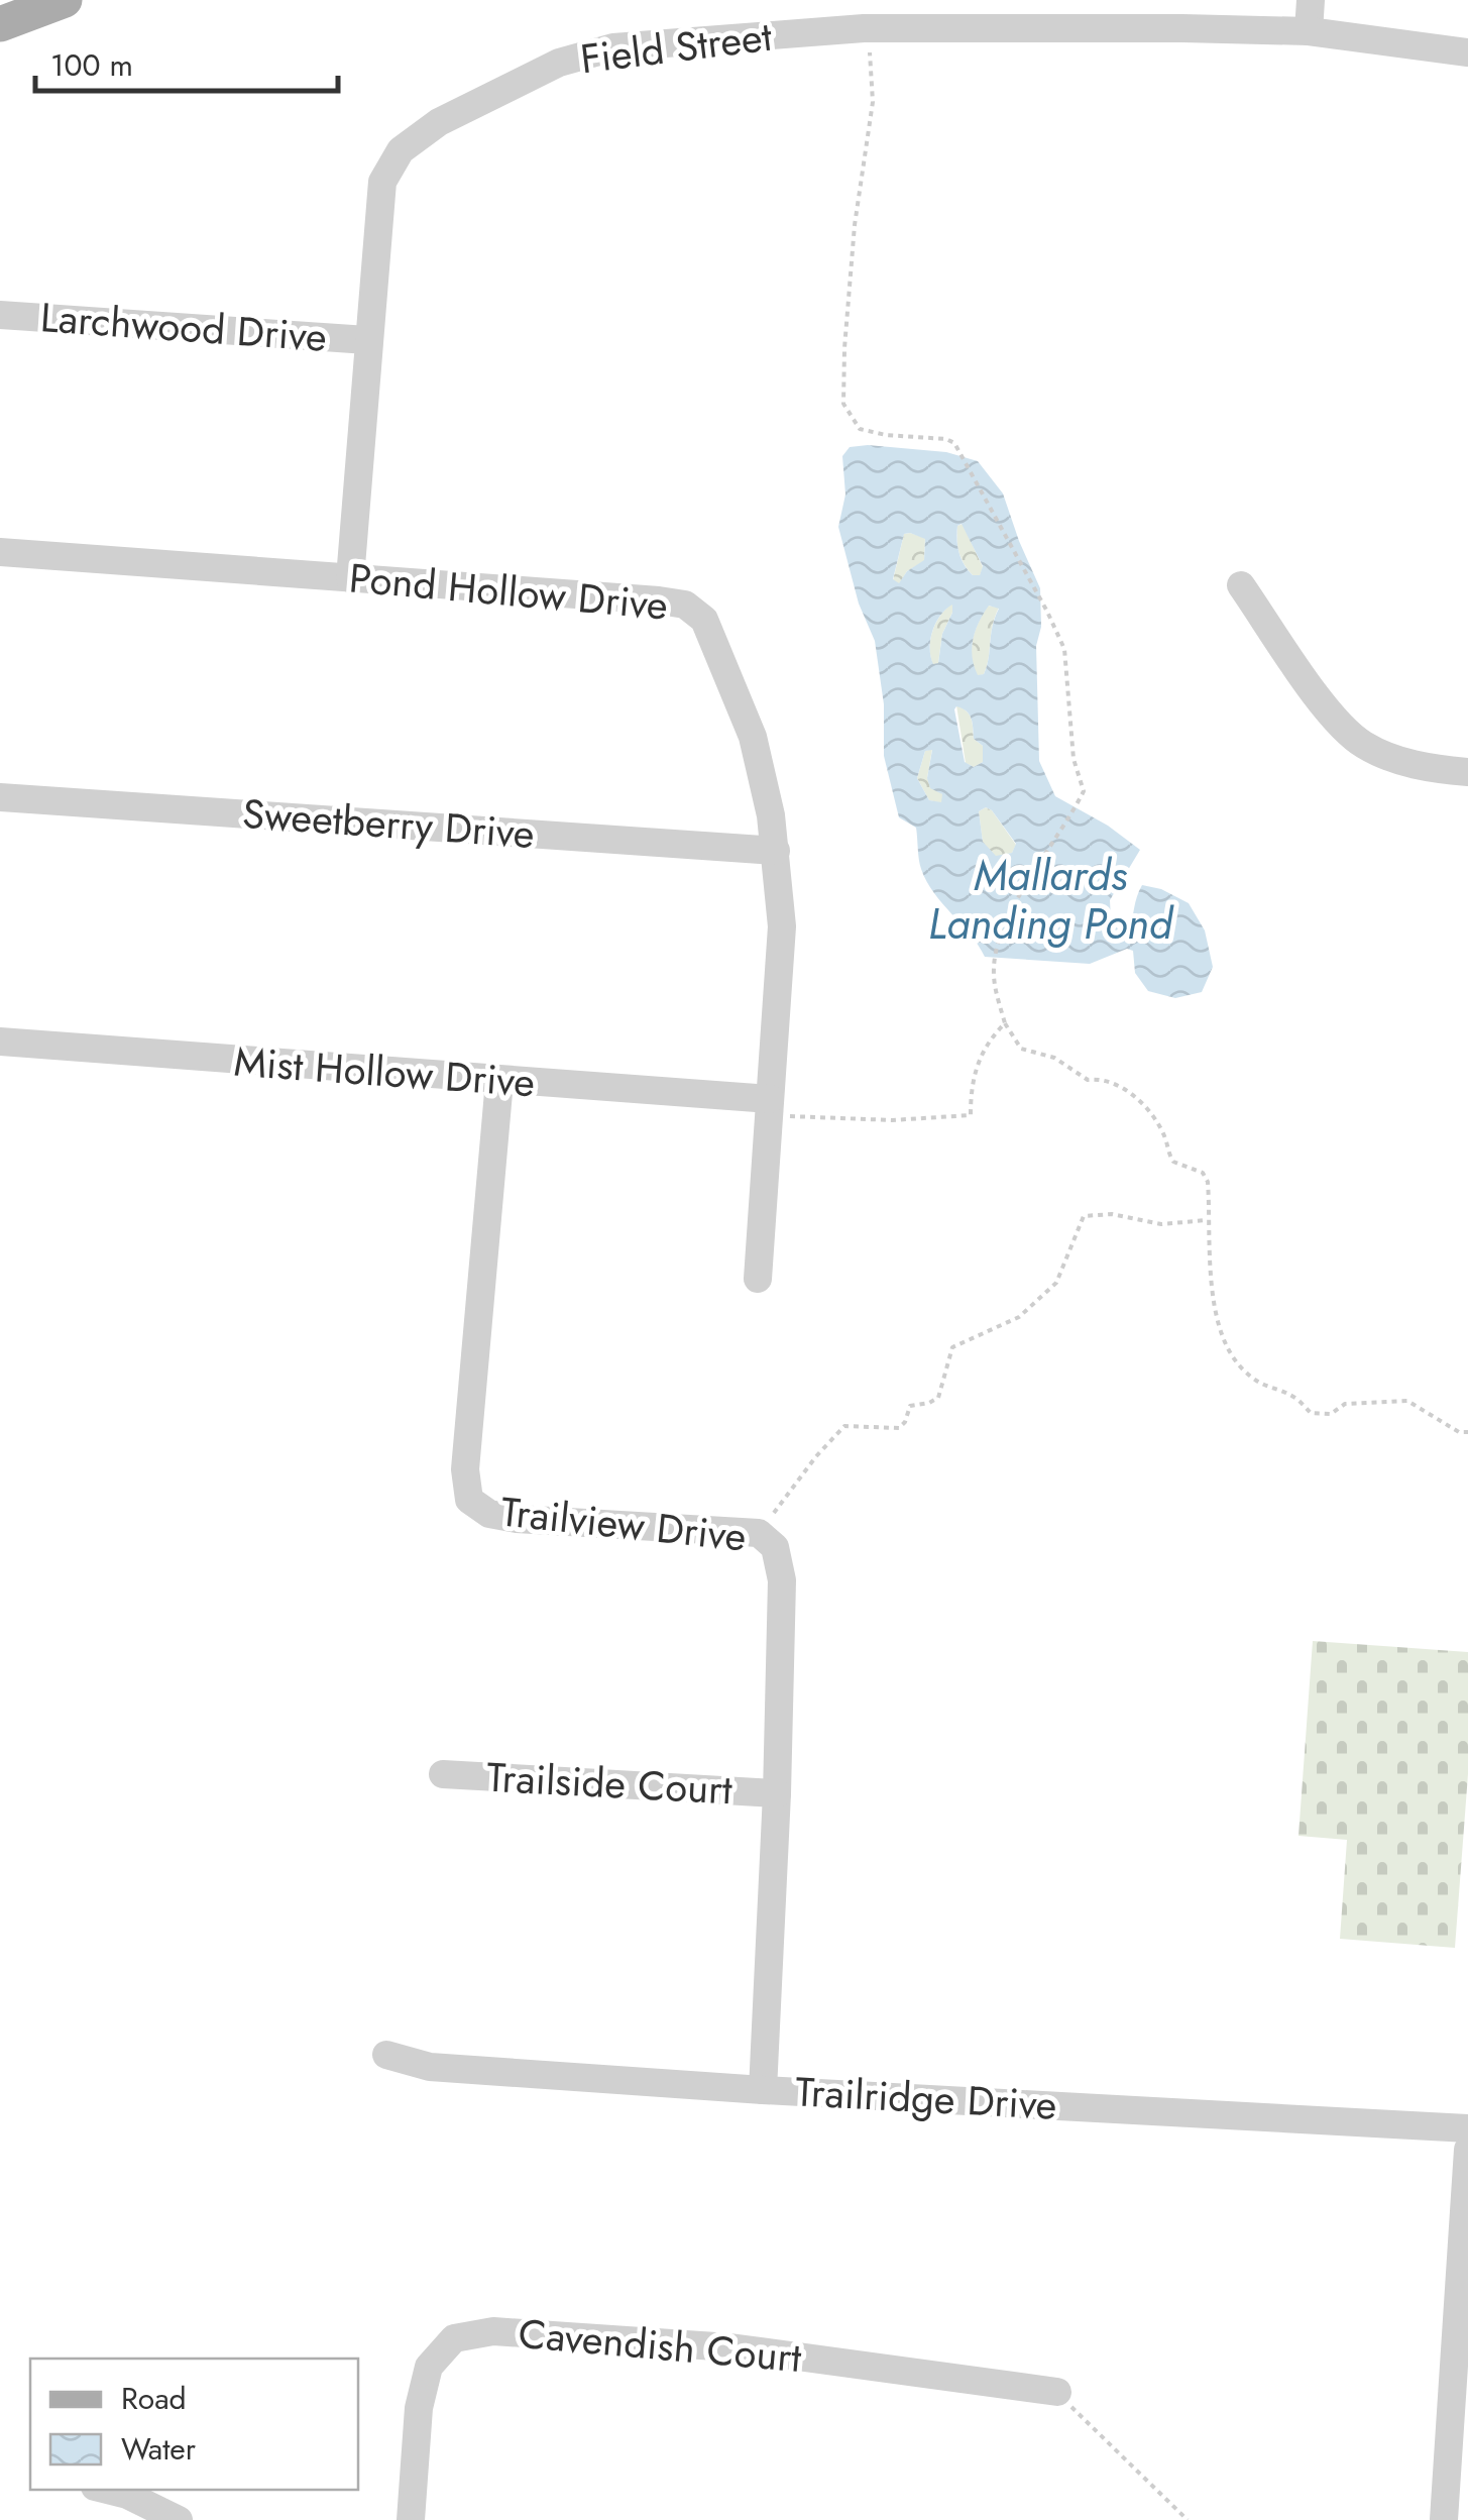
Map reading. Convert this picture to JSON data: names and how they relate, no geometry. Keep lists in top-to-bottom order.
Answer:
{
  "streets": {
    "street": [
      "Field Street",
      "Larchwood Drive",
      "Pond Hollow Drive",
      "Sweetberry Drive",
      "Mist Hollow Drive",
      "Trailview Drive",
      "Trailside Court",
      "Trailridge Drive",
      "Cavendish Court"
    ]
  },
  "crossings": [
    ["Field Street", "Larchwood Drive"],
    ["Field Street", "Pond Hollow Drive"],
    ["Pond Hollow Drive", "Sweetberry Drive"],
    ["Pond Hollow Drive", "Mist Hollow Drive"],
    ["Mist Hollow Drive", "Trailview Drive"],
    ["Trailview Drive", "Trailside Court"],
    ["Trailview Drive", "Trailridge Drive"]
  ],
  "water": ["Mallards Landing Pond"],
  "legend": ["Road", "Water"],
  "scale_bar": "100 m"
}
